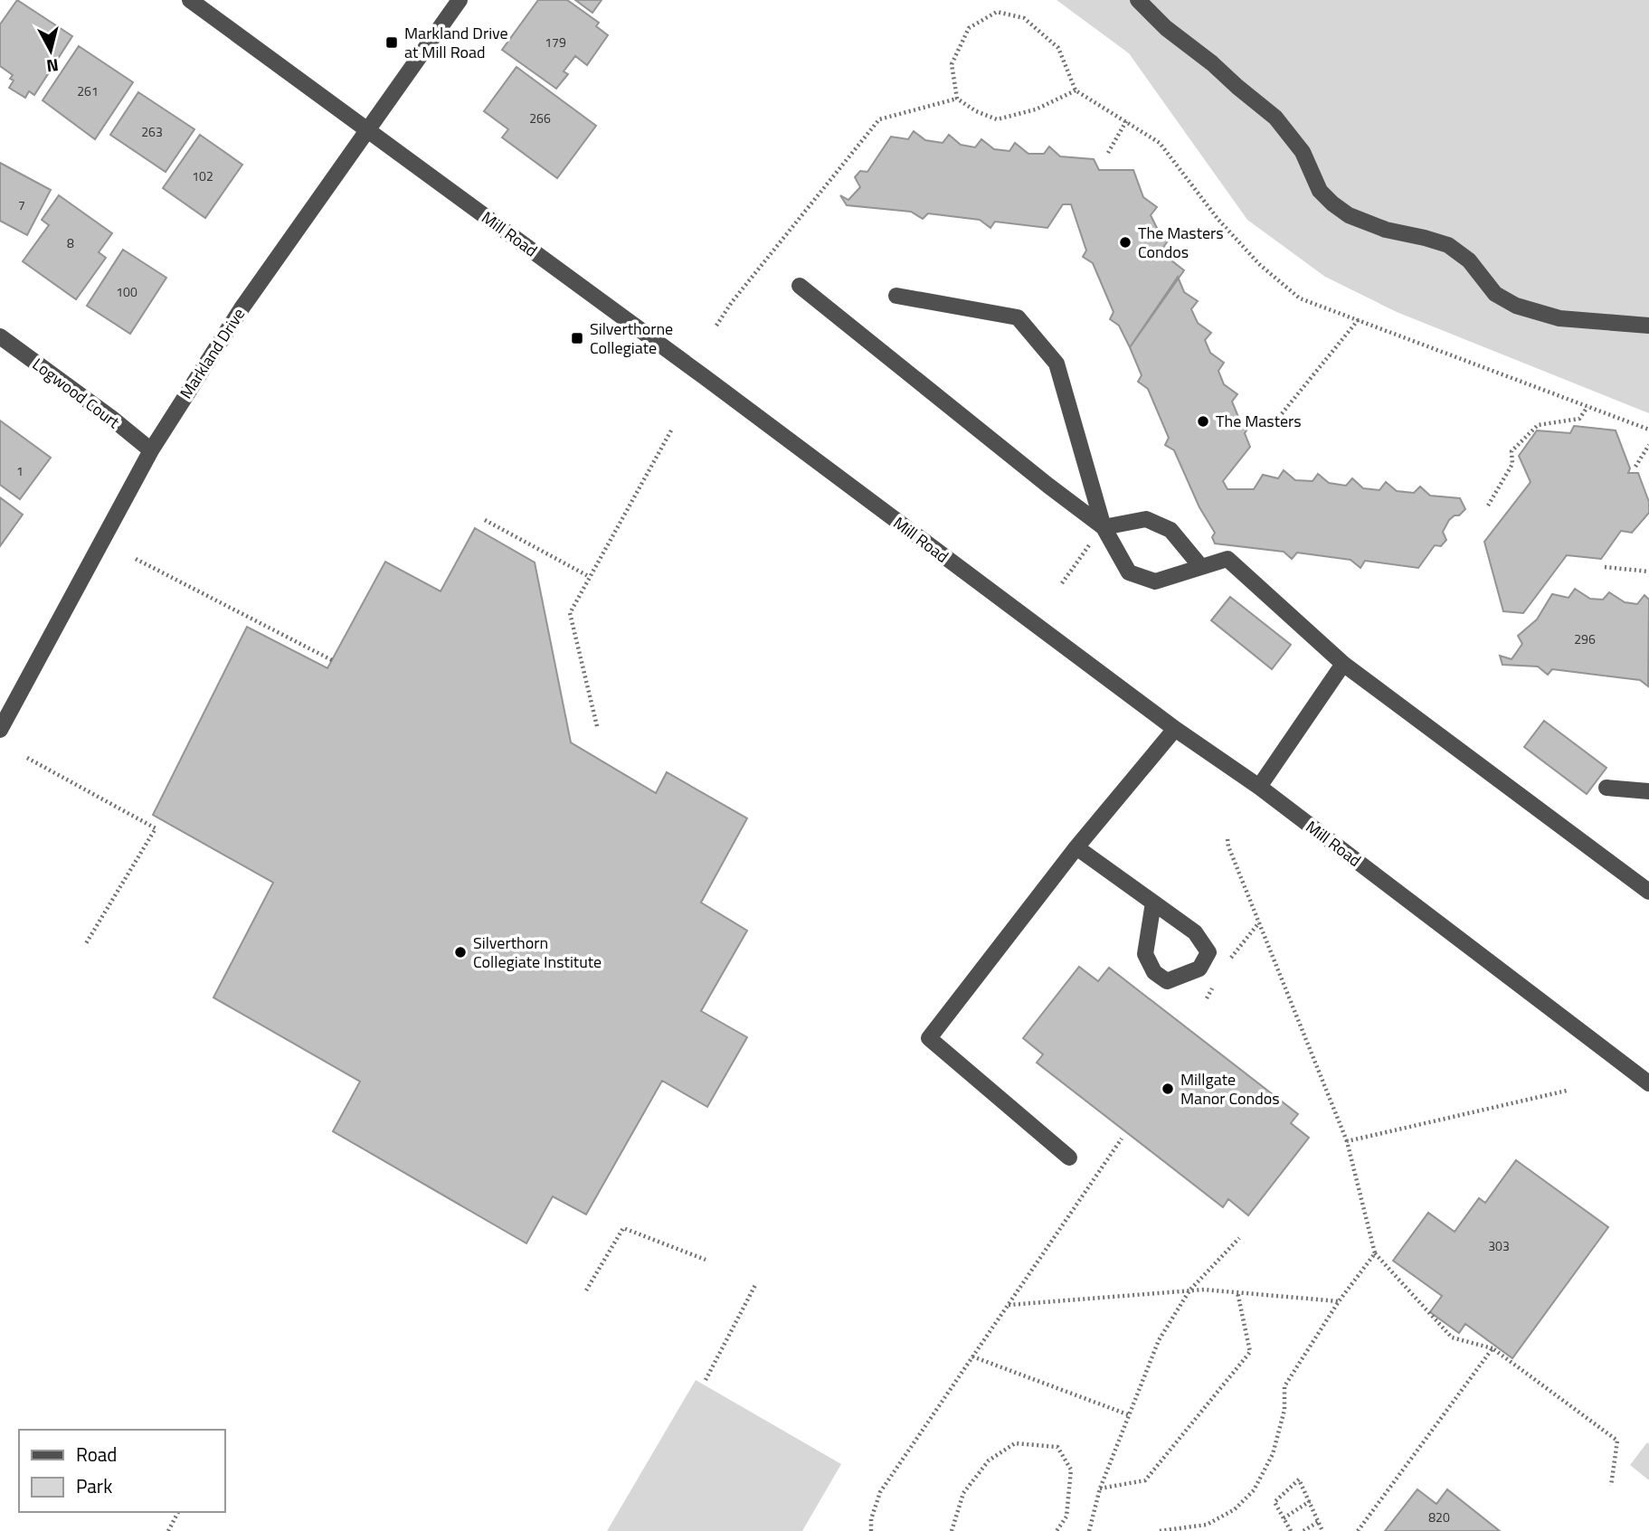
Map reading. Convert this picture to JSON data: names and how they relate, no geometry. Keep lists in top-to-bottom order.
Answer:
{
  "streets": {
    "street": ["Mill Road", "Markland Drive", "Logwood Court"]
  },
  "crossings": [
    ["Mill Road", "Markland Drive"],
    ["Markland Drive", "Logwood Court"]
  ],
  "places": {
    "transit": ["Markland Drive at Mill Road", "Silverthorne Collegiate"],
    "other": [
      "The Masters Condos",
      "The Masters",
      "Silverthorn Collegiate Institute",
      "Millgate Manor Condos"
    ]
  },
  "house_numbers": [
    "179",
    "261",
    "266",
    "263",
    "102",
    "7",
    "8",
    "100",
    "1",
    "296",
    "303",
    "820"
  ],
  "legend": ["Road", "Park"],
  "north": "bottom"
}
